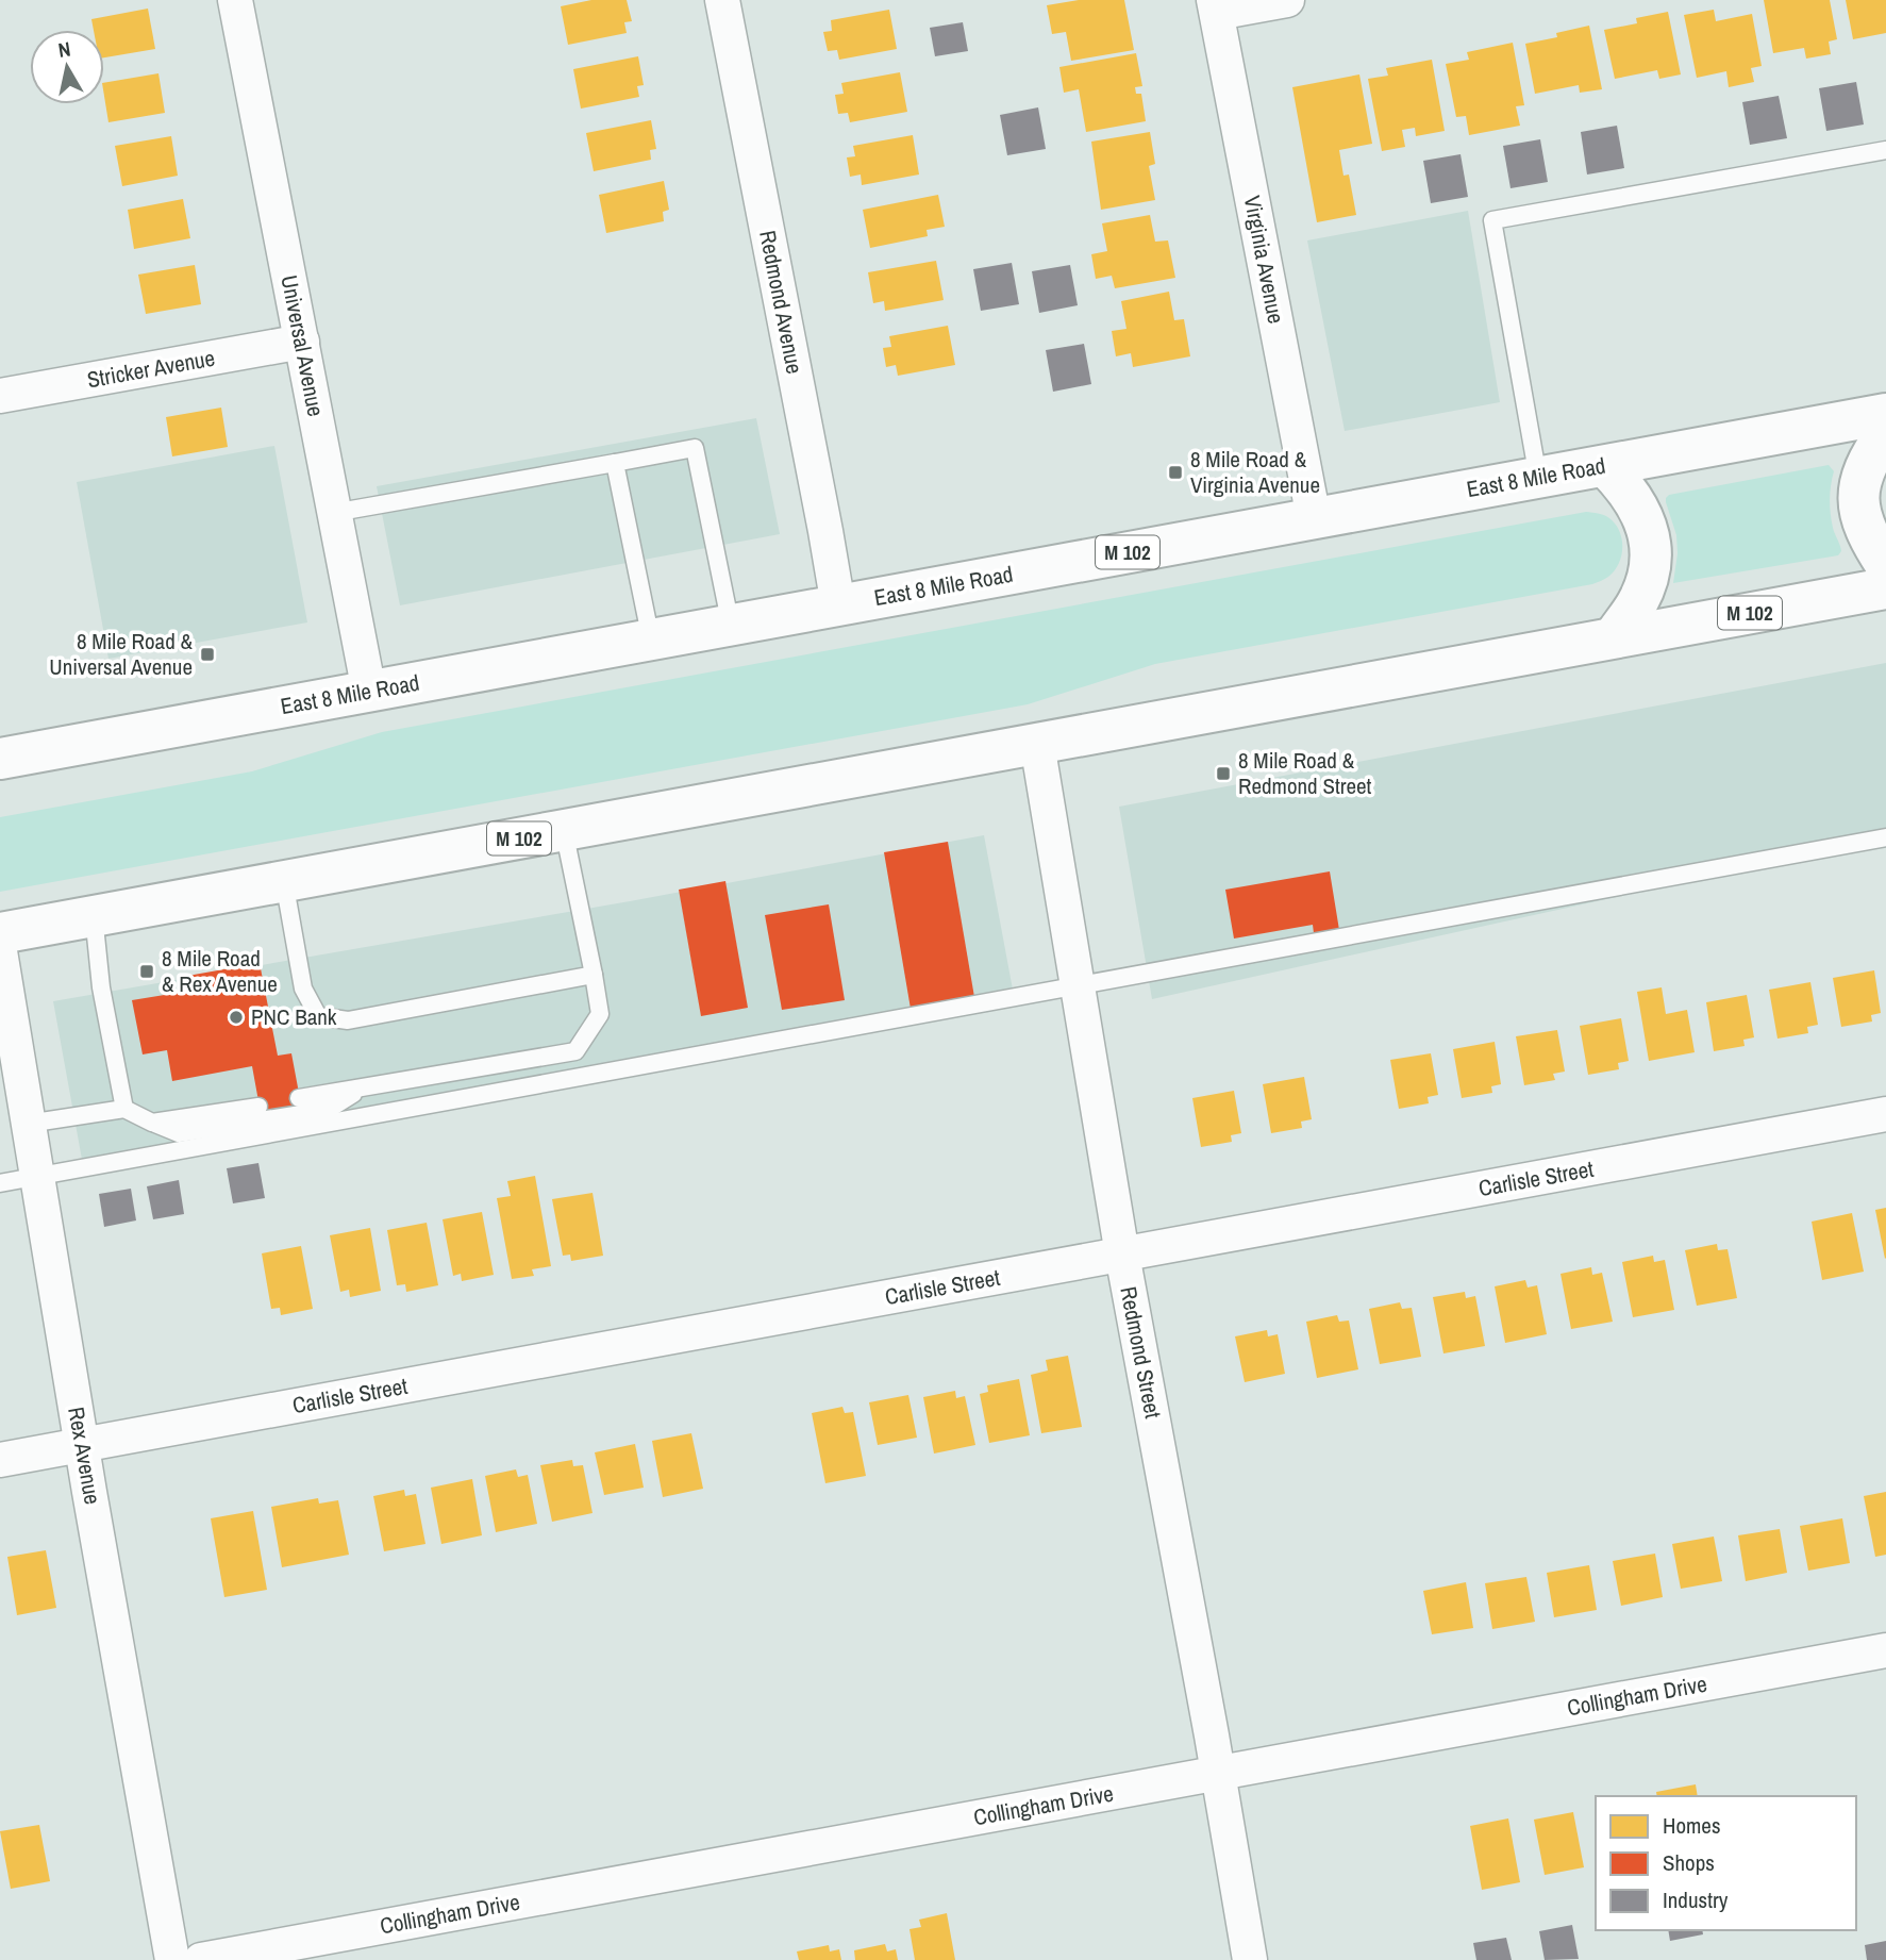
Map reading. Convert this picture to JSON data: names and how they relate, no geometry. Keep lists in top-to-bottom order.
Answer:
{
  "streets": {
    "highway": ["East 8 Mile Road", "M 102"],
    "street": [
      "Virginia Avenue",
      "Redmond Avenue",
      "Universal Avenue",
      "Stricker Avenue",
      "Carlisle Street",
      "Redmond Street",
      "Rex Avenue",
      "Collingham Drive"
    ]
  },
  "crossings": [
    ["Virginia Avenue", "East 8 Mile Road"],
    ["Redmond Avenue", "East 8 Mile Road"],
    ["Universal Avenue", "Stricker Avenue"],
    ["Universal Avenue", "East 8 Mile Road"],
    ["M 102", "Redmond Street"],
    ["Carlisle Street", "Redmond Street"],
    ["Carlisle Street", "Rex Avenue"],
    ["Redmond Street", "Collingham Drive"]
  ],
  "places": {
    "transit": [
      "8 Mile Road & Virginia Avenue",
      "8 Mile Road & Universal Avenue",
      "8 Mile Road & Redmond Street",
      "8 Mile Road & Rex Avenue"
    ],
    "other": ["PNC Bank"]
  },
  "legend": ["Homes", "Shops", "Industry"],
  "north": "top"
}
